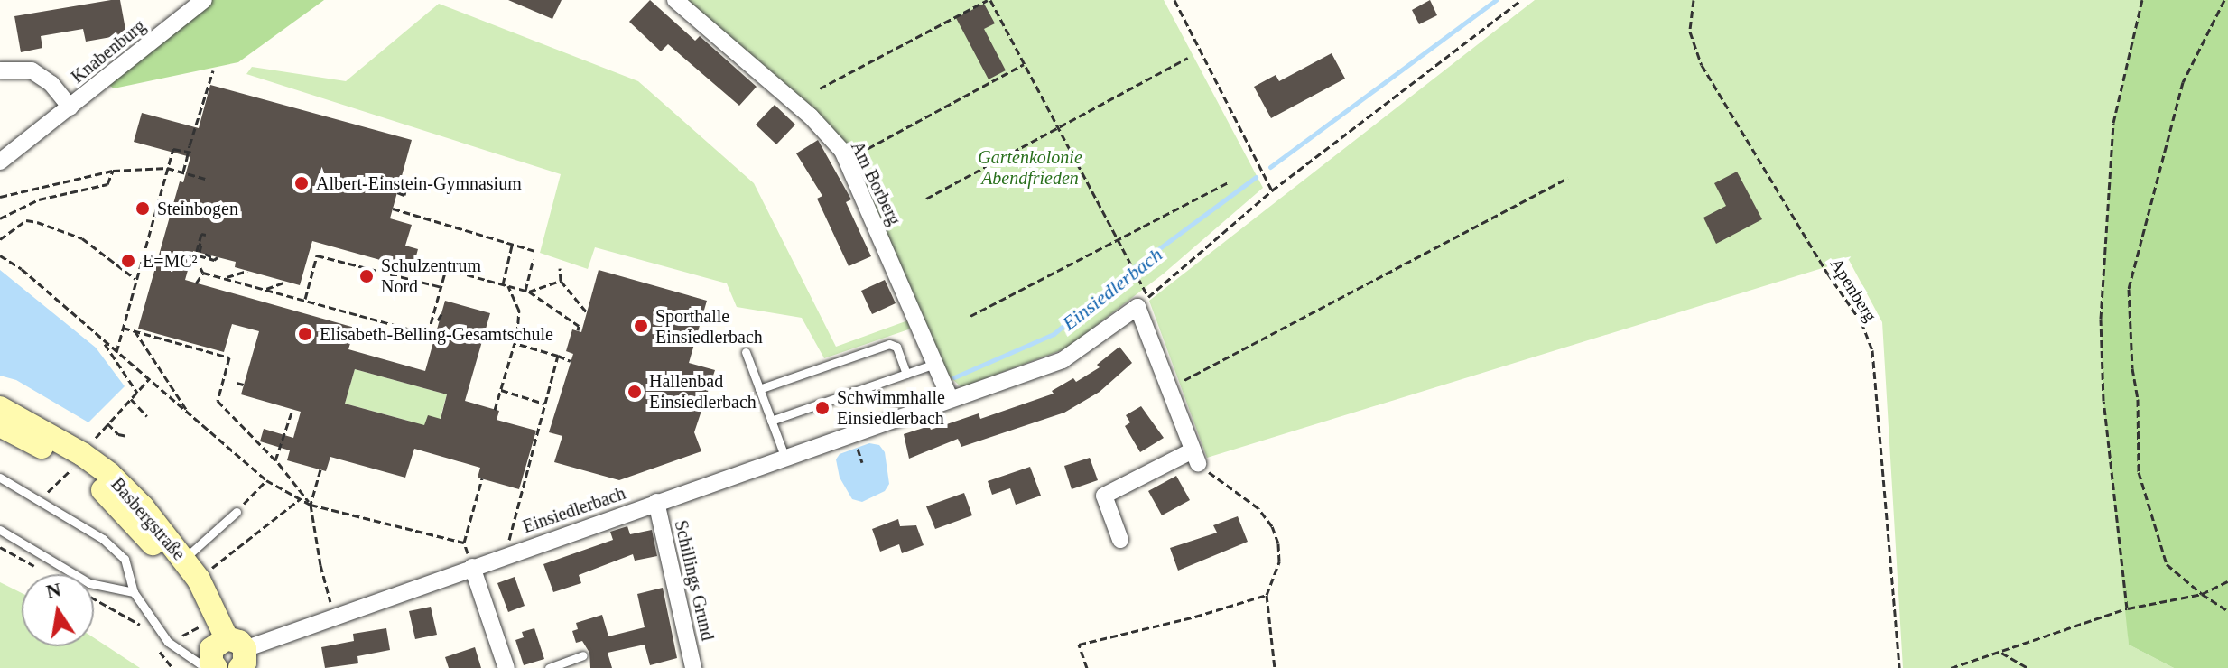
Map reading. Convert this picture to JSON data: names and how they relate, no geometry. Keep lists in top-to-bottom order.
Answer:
{
  "streets": {
    "main road": ["Basbergstraße"],
    "street": [
      "Knabenburg",
      "Am Borberg",
      "Einsiedlerbach",
      "Schillings Grund"
    ],
    "path": ["Apenberg"]
  },
  "crossings": [
    ["Am Borberg", "Einsiedlerbach"],
    ["Einsiedlerbach", "Basbergstraße"],
    ["Einsiedlerbach", "Schillings Grund"]
  ],
  "water": ["Einsiedlerbach"],
  "parks": ["Gartenkolonie Abendfrieden"],
  "places": [
    "Albert-Einstein-Gymnasium",
    "Steinbogen",
    "E=MC²",
    "Schulzentrum Nord",
    "Sporthalle Einsiedlerbach",
    "Elisabeth-Belling-Gesamtschule",
    "Hallenbad Einsiedlerbach",
    "Schwimmhalle Einsiedlerbach"
  ],
  "north": "top"
}
